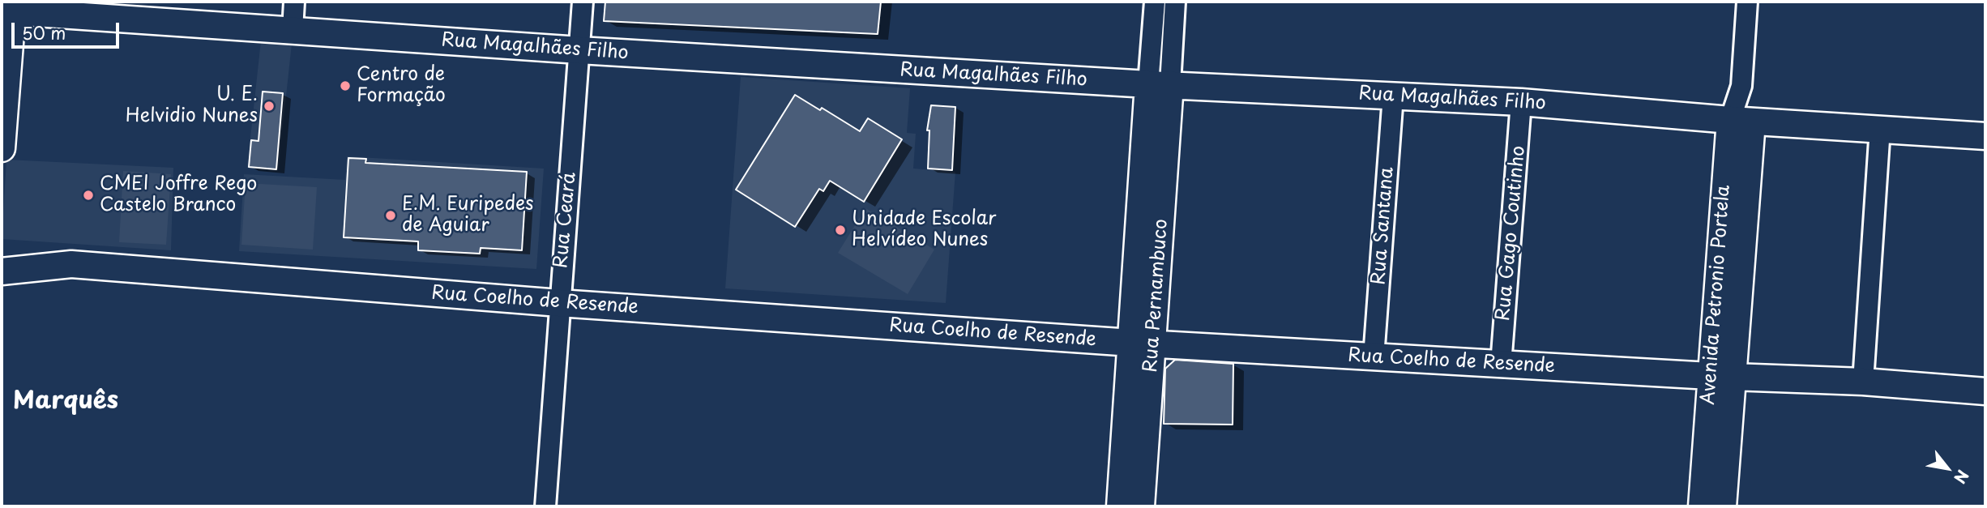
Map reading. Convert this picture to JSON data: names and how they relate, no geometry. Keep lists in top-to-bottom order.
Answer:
{
  "streets": {
    "main road": [
      "Rua Magalhães Filho",
      "Avenida Petronio Portela",
      "Rua Pernambuco",
      "Rua Coelho de Resende"
    ],
    "street": ["Rua Ceará", "Rua Santana", "Rua Gago Coutinho"]
  },
  "crossings": [
    ["Rua Magalhães Filho", "Rua Ceará"],
    ["Rua Magalhães Filho", "Rua Santana"],
    ["Rua Magalhães Filho", "Rua Gago Coutinho"],
    ["Rua Magalhães Filho", "Avenida Petronio Portela"],
    ["Rua Magalhães Filho", "Rua Pernambuco"],
    ["Rua Ceará", "Rua Coelho de Resende"],
    ["Rua Santana", "Rua Coelho de Resende"],
    ["Rua Gago Coutinho", "Rua Coelho de Resende"],
    ["Avenida Petronio Portela", "Rua Coelho de Resende"],
    ["Rua Pernambuco", "Rua Coelho de Resende"]
  ],
  "districts": ["Marquês"],
  "places": [
    "Centro de Formação",
    "U. E. Helvidio Nunes",
    "CMEI Joffre Rego Castelo Branco",
    "E.M. Euripedes de Aguiar",
    "Unidade Escolar Helvídeo Nunes"
  ],
  "scale_bar": "50 m",
  "north": "bottom right"
}
